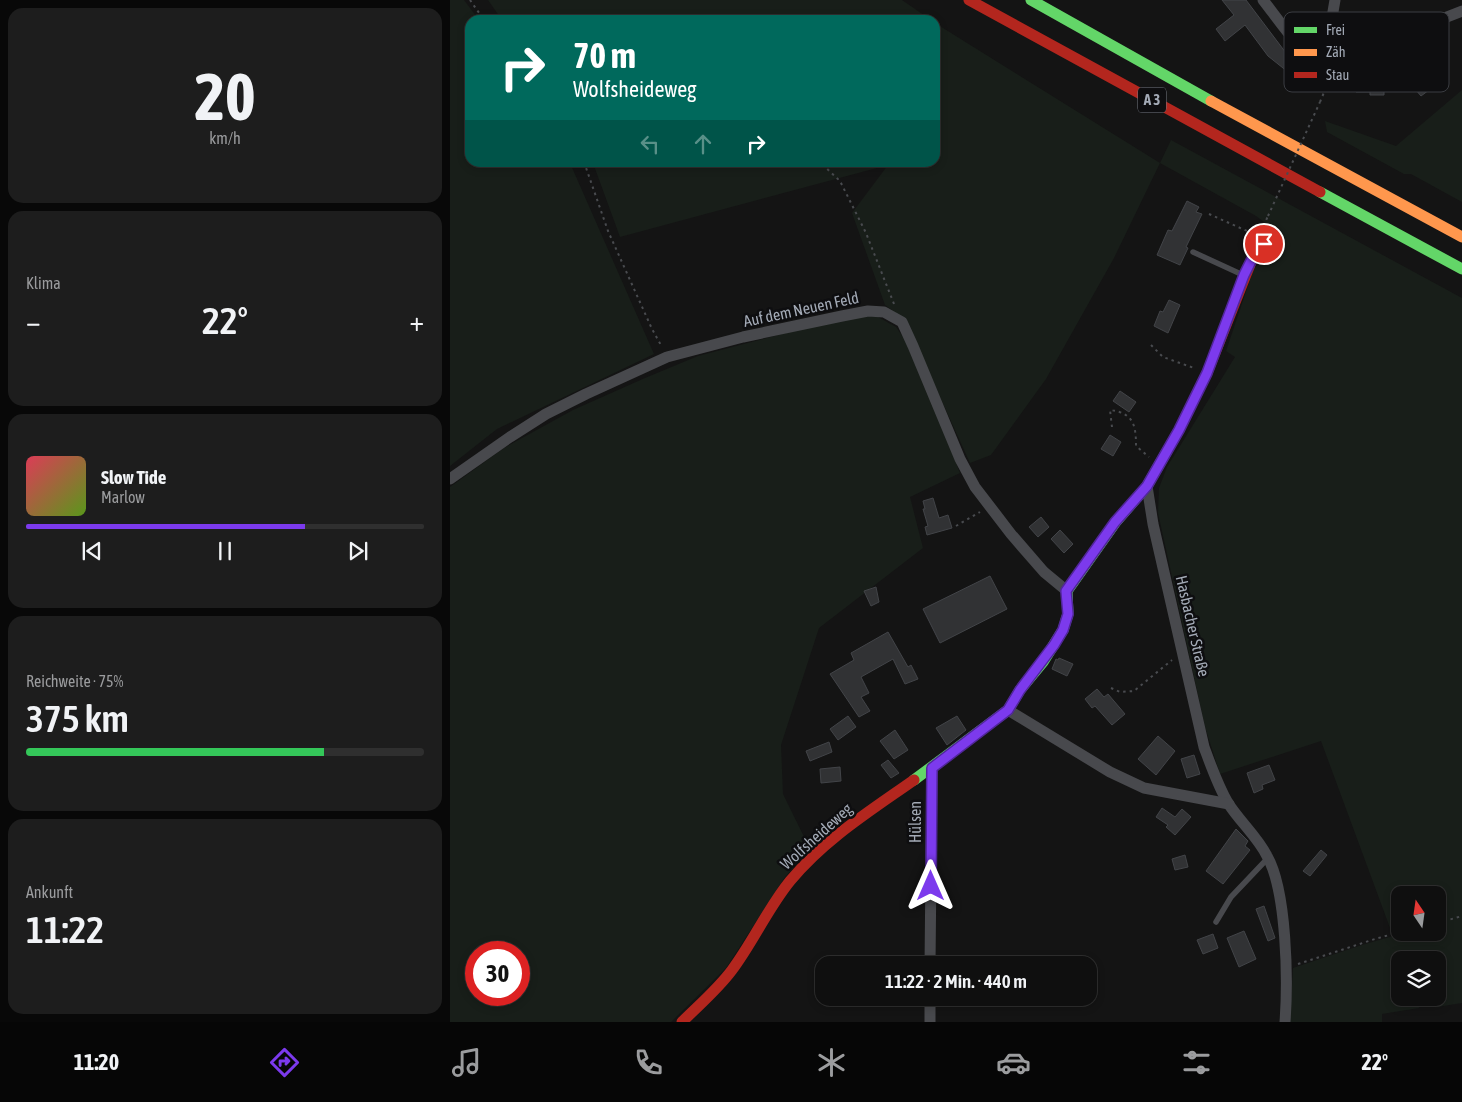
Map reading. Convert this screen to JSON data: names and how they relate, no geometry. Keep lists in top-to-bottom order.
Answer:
{
  "streets": {
    "main road": ["A 3", "Wolfsheideweg"],
    "street": ["Auf dem Neuen Feld", "Hasbacher Straße", "Hülsen"]
  },
  "crossings": [
    ["Hülsen", "Wolfsheideweg"]
  ],
  "legend": ["Frei", "Zäh", "Stau"],
  "north": "top",
  "page": {
    "tile": [
      ["20", "km/h"],
      "Klima",
      ["Reichweite · 75%", "375 km"],
      ["Ankunft", "11:22"]
    ],
    "turn": ["70 m", "Wolfsheideweg"],
    "heat": ["−", "22°", "+"],
    "song": ["Slow Tide", "Marlow"],
    "limit": "30",
    "trip": "11:22 · 2 Min. · 440 m",
    "tabs": ["11:20", "22°"]
  }
}
